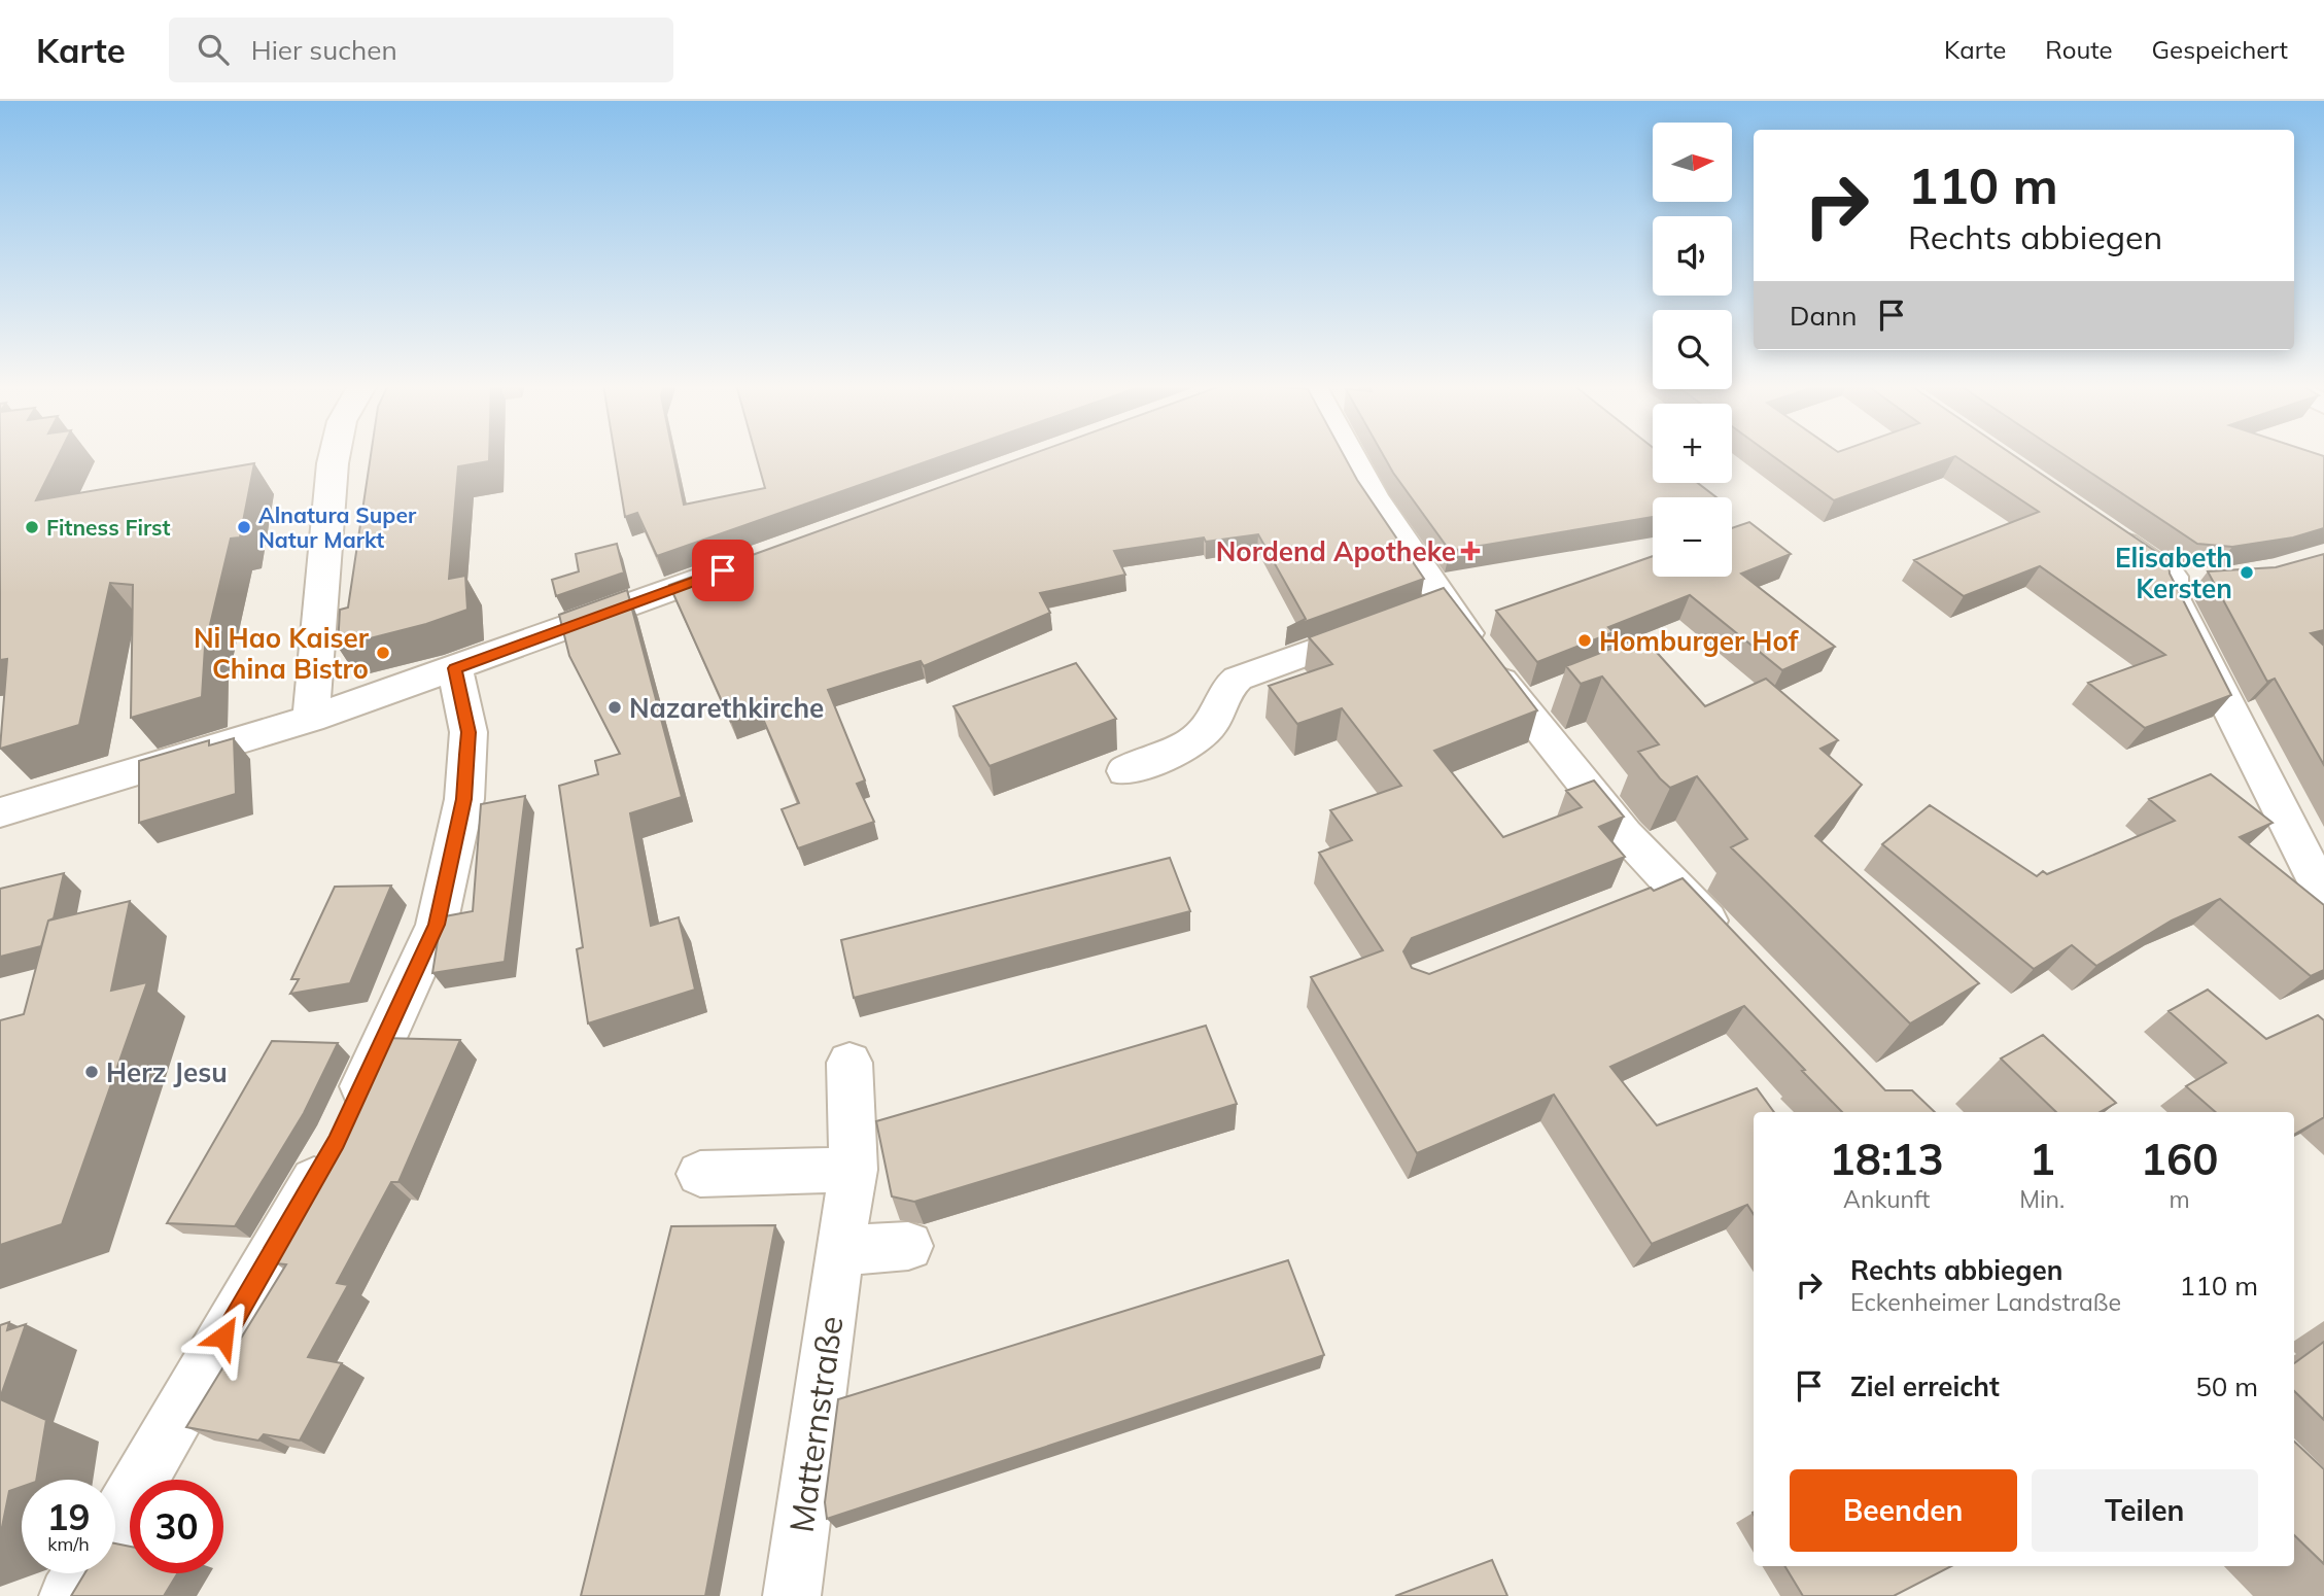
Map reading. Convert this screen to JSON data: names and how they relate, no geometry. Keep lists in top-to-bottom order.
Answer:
{
  "streets": {
    "street": ["Matternstraße"]
  },
  "places": {
    "other": [
      "Fitness First",
      "Alnatura Super Natur Markt",
      "Elisabeth Kersten",
      "Homburger Hof",
      "Ni Hao Kaiser China Bistro",
      "Nazarethkirche",
      "Herz Jesu"
    ],
    "health": ["Nordend Apotheke"]
  },
  "north": "right",
  "page": {
    "header": "Karte",
    "search": "Hier suchen",
    "nav": ["Karte", "Route", "Gespeichert"],
    "map_buttons": ["+", "−"],
    "turn": ["110 m", "Rechts abbiegen"],
    "then": "Dann",
    "eta": [
      "18:13",
      "Ankunft",
      "1",
      "Min.",
      "160",
      "m"
    ],
    "list": [
      {
        "name": "Rechts abbiegen",
        "note": "Eckenheimer Landstraße",
        "value": "110 m"
      },
      {
        "name": "Ziel erreicht",
        "value": "50 m"
      }
    ],
    "buttons": ["Beenden", "Teilen"],
    "speed": "19 km/h",
    "limit": "30"
  }
}
